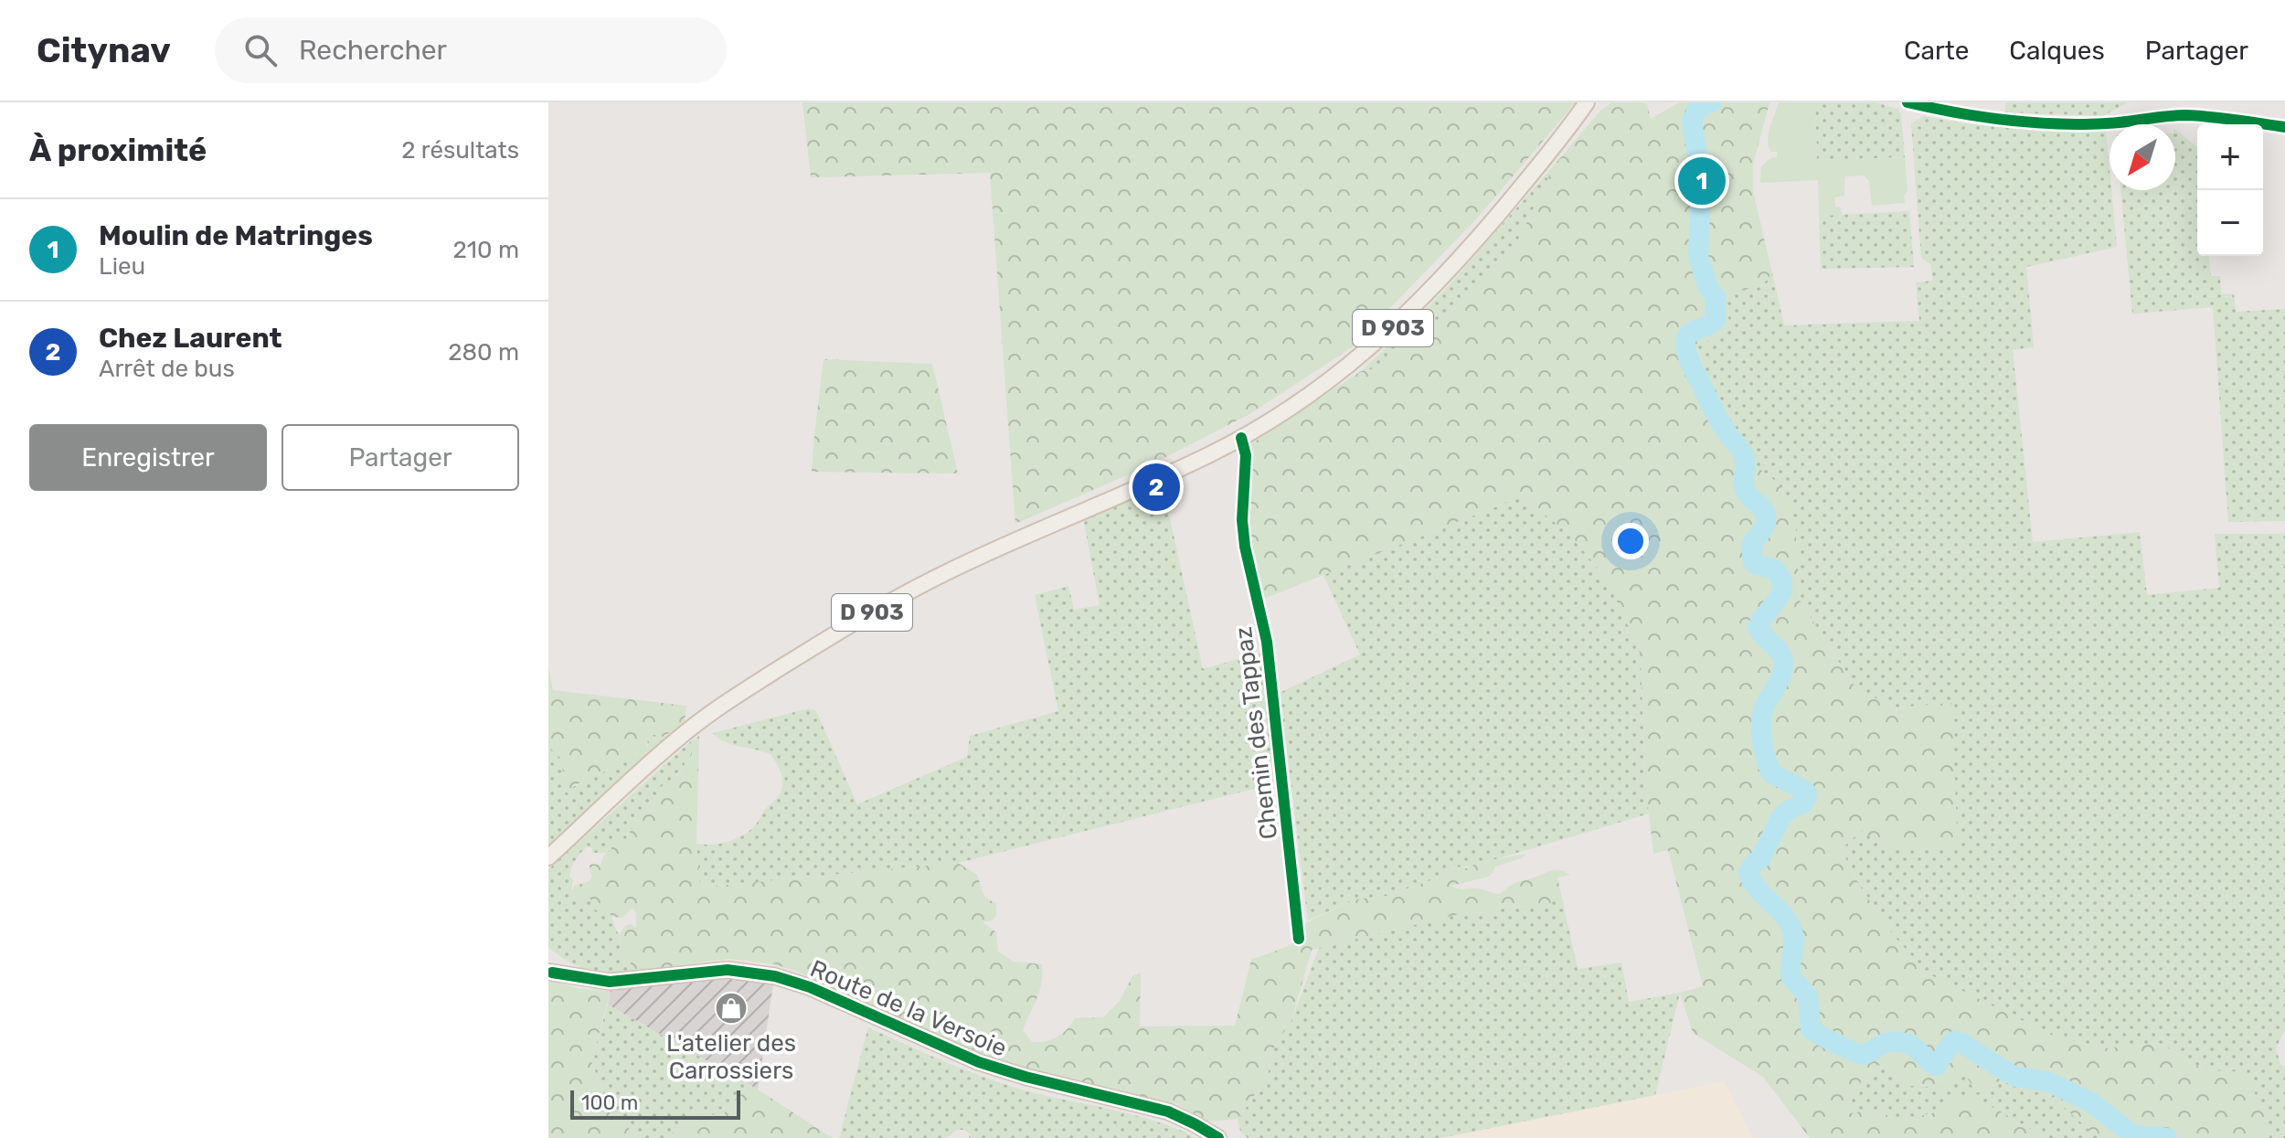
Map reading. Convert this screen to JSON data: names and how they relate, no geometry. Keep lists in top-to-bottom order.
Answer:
{
  "streets": {
    "main road": ["D 903", "Route de la Versoie"],
    "street": ["Chemin des Tappaz"]
  },
  "crossings": [
    ["D 903", "Chemin des Tappaz"]
  ],
  "places": {
    "shop": ["L'atelier des Carrossiers"]
  },
  "scale_bar": "100 m",
  "north": "bottom left",
  "page": {
    "header": "Citynav",
    "search": "Rechercher",
    "nav": ["Carte", "Calques", "Partager"],
    "heading": ["À proximité", "2 résultats"],
    "map_buttons": ["+", "−"],
    "pins": ["1", "2"],
    "list": [
      {
        "mark": "1",
        "name": "Moulin de Matringes",
        "note": "Lieu",
        "value": "210 m"
      },
      {
        "mark": "2",
        "name": "Chez Laurent",
        "note": "Arrêt de bus",
        "value": "280 m"
      }
    ],
    "buttons": ["Enregistrer", "Partager"],
    "scale": "100 m"
  }
}
